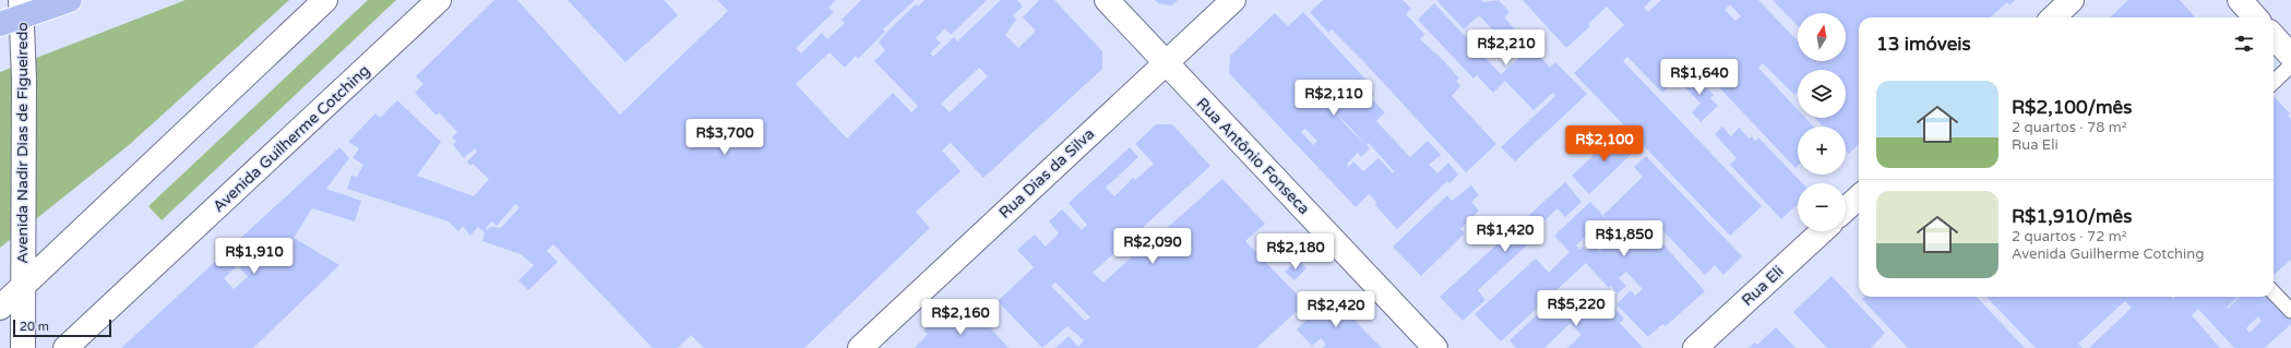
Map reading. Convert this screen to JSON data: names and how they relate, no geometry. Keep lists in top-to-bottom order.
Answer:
{
  "streets": {
    "street": [
      "Avenida Guilherme Cotching",
      "Avenida Nadir Dias de Figueiredo",
      "Rua Antônio Fonseca",
      "Rua Dias da Silva",
      "Rua Eli"
    ]
  },
  "crossings": [
    ["Rua Antônio Fonseca", "Rua Dias da Silva"]
  ],
  "scale_bar": "20 m",
  "north": "top",
  "page": {
    "map_buttons": ["+", "−"],
    "heading": "13 imóveis",
    "price": [
      "R$2,210",
      "R$1,640",
      "R$2,110",
      "R$3,700",
      "R$2,100",
      "R$1,420",
      "R$1,850",
      "R$2,090",
      "R$2,180",
      "R$1,910",
      "R$5,220",
      "R$2,420",
      "R$2,160"
    ],
    "list": [
      {
        "name": "R$2,100/mês",
        "note": "2 quartos · 78 m² · Rua Eli"
      },
      {
        "name": "R$1,910/mês",
        "note": "2 quartos · 72 m² · Avenida Guilherme Cotching"
      }
    ],
    "scale": "20 m"
  }
}
